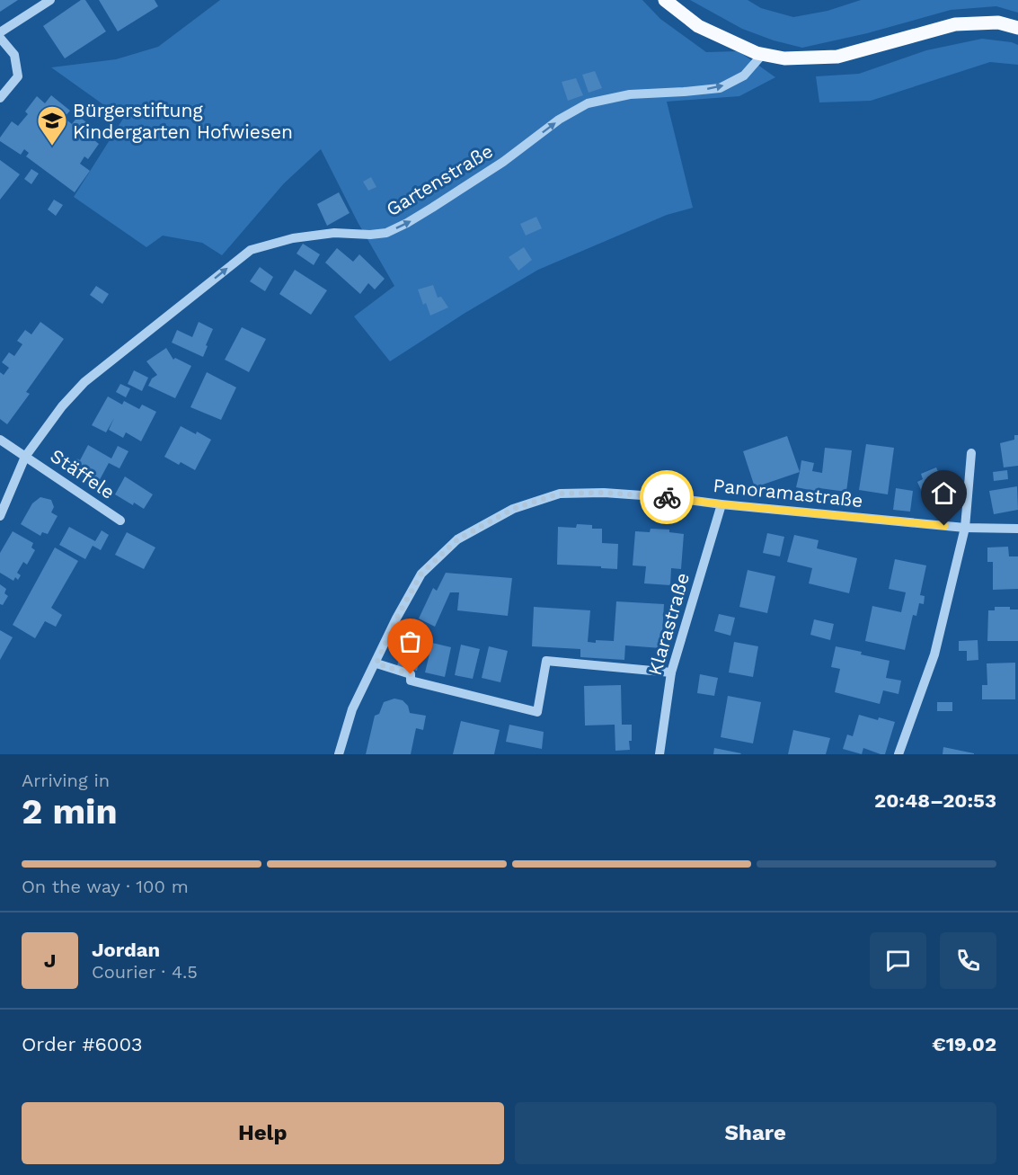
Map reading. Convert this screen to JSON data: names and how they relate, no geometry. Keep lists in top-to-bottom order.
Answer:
{
  "streets": {
    "street": [
      "Gartenstraße",
      "Stäffele",
      "Panoramastraße",
      "Klarastraße"
    ]
  },
  "crossings": [
    ["Gartenstraße", "Stäffele"],
    ["Panoramastraße", "Klarastraße"]
  ],
  "one_way": ["Gartenstraße"],
  "places": {
    "school or university": ["Bürgerstiftung Kindergarten Hofwiesen"]
  },
  "page": {
    "heading": ["2 min", "Arriving in", "20:48–20:53"],
    "panel": [
      "Jordan",
      "Courier · 4.5",
      "Order #6003",
      "€19.02"
    ],
    "bar": "On the way · 100 m",
    "round": "J",
    "buttons": ["Help", "Share"]
  }
}
